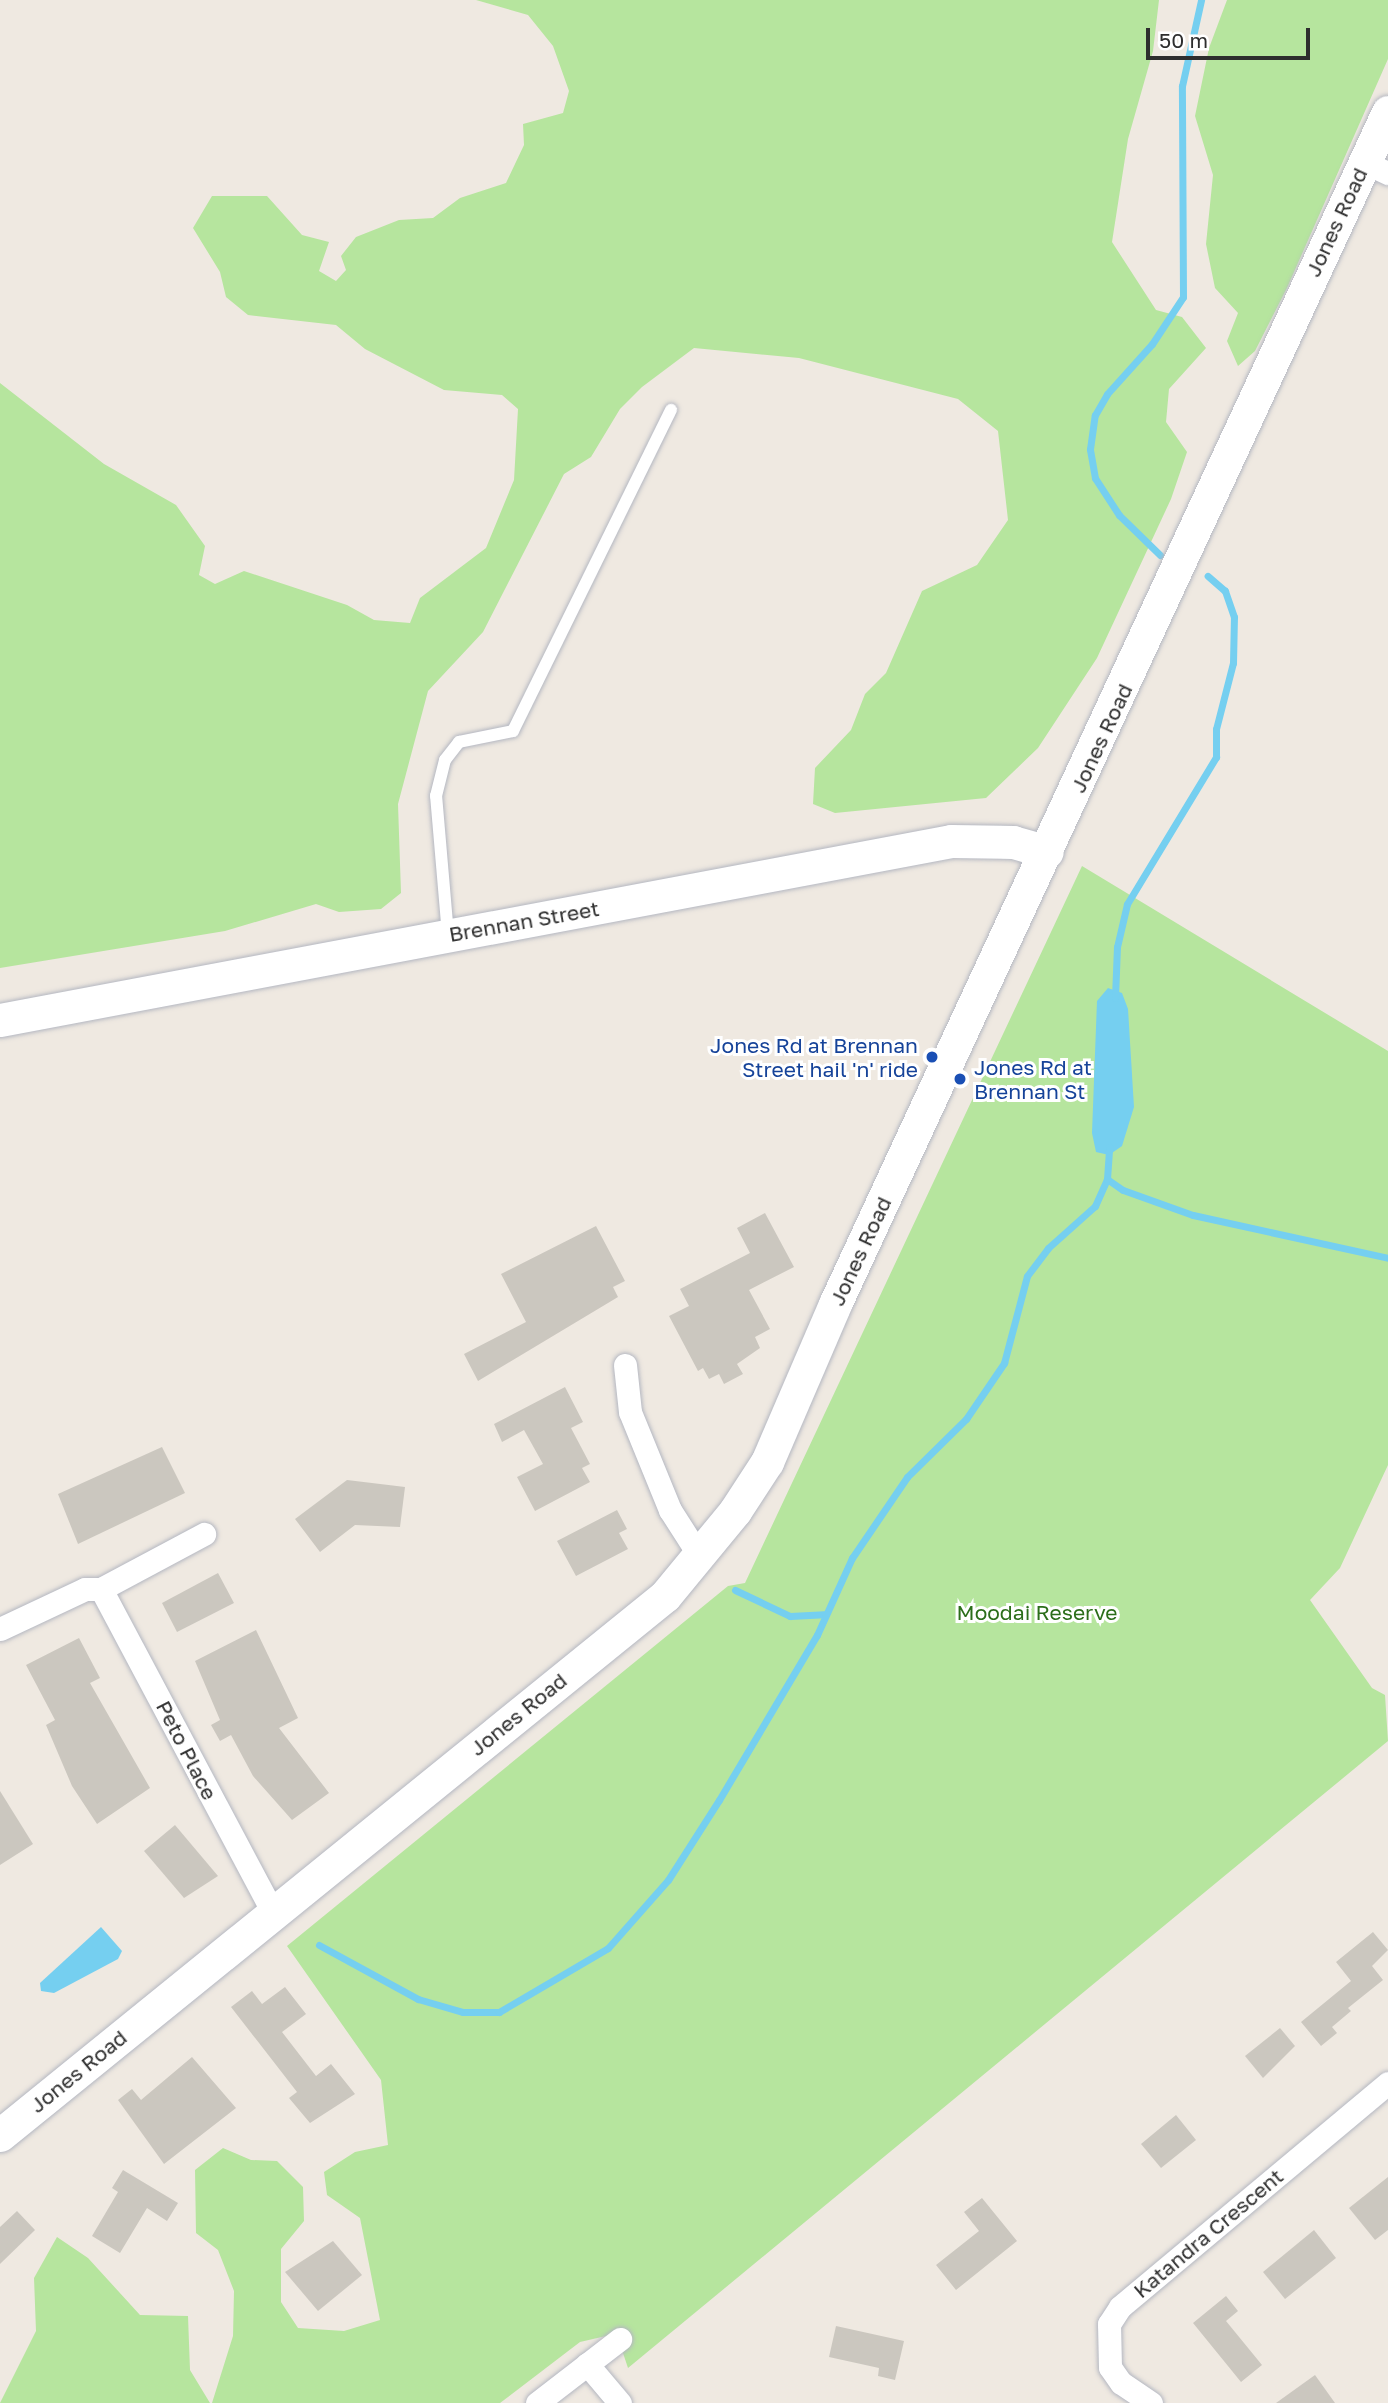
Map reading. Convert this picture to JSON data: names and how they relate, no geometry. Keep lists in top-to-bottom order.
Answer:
{
  "streets": {
    "street": [
      "Jones Road",
      "Brennan Street",
      "Peto Place",
      "Katandra Crescent"
    ]
  },
  "crossings": [
    ["Jones Road", "Brennan Street"],
    ["Jones Road", "Peto Place"]
  ],
  "parks": ["Moodai Reserve"],
  "places": ["Jones Rd at Brennan Street hail 'n' ride", "Jones Rd at Brennan St"],
  "scale_bar": "50 m"
}
